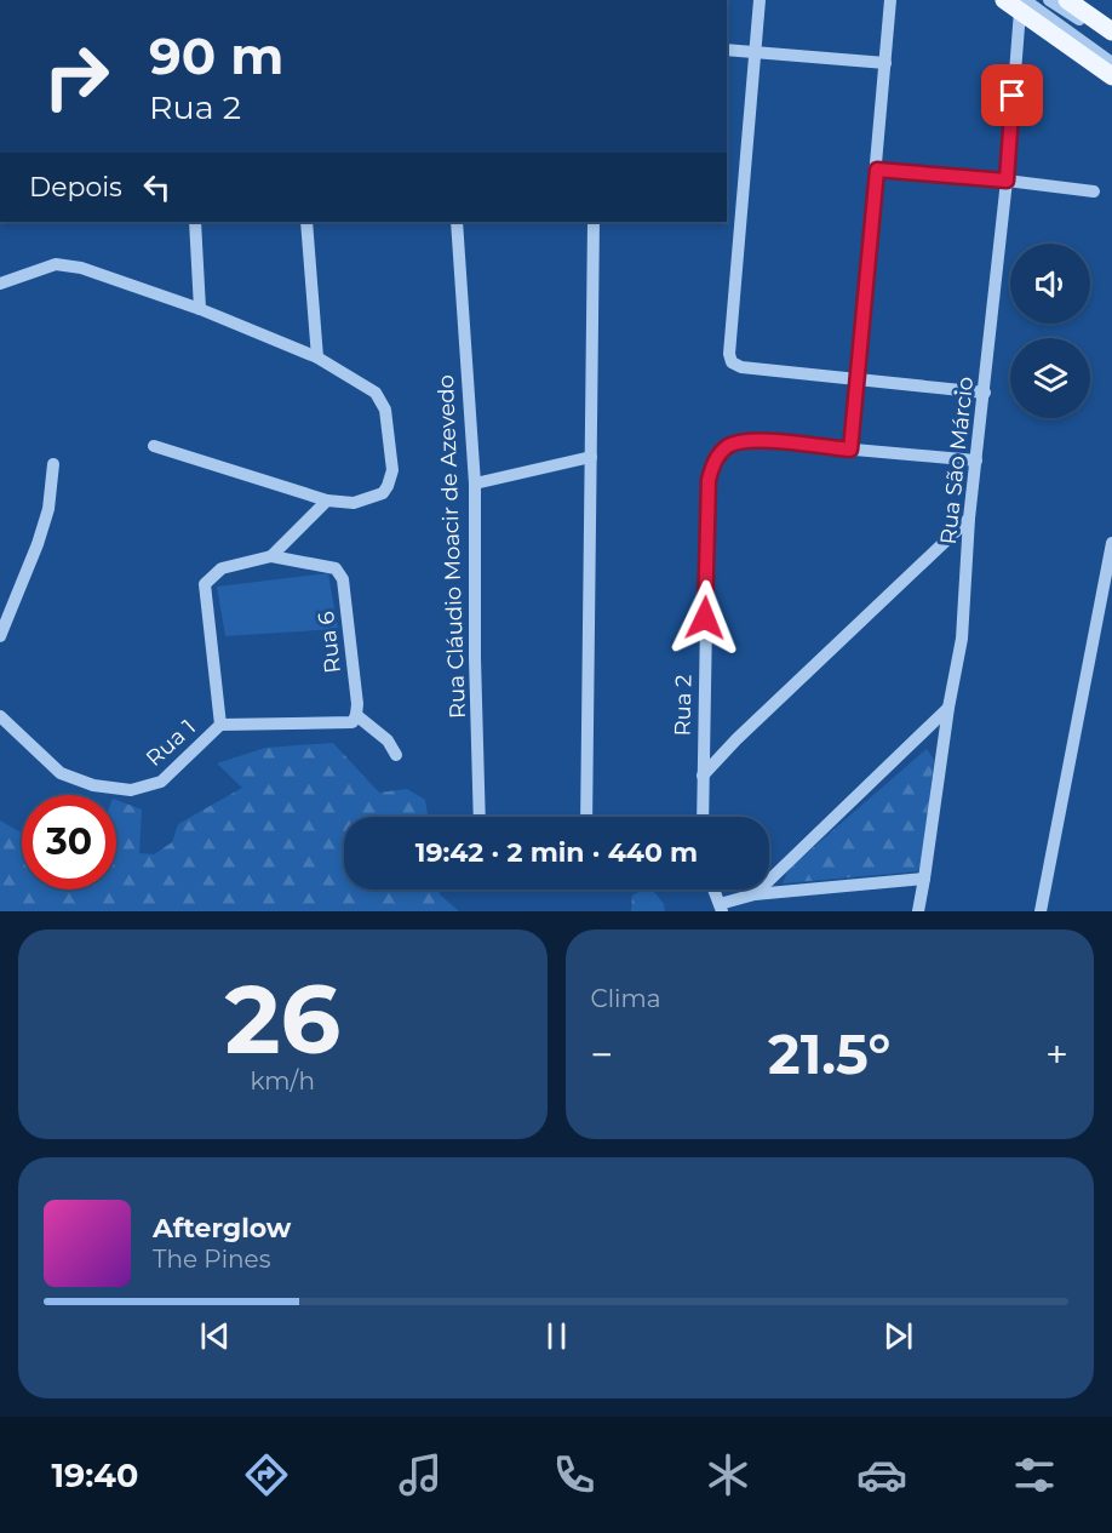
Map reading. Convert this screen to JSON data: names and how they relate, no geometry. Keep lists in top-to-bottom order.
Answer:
{
  "streets": {
    "street": [
      "Rua São Márcio",
      "Rua Cláudio Moacir de Azevedo",
      "Rua 6",
      "Rua 2",
      "Rua 1"
    ]
  },
  "crossings": [
    ["Rua São Márcio", "Rua 2"],
    ["Rua 6", "Rua 1"]
  ],
  "page": {
    "turn": ["90 m", "Rua 2"],
    "then": "Depois",
    "limit": "30",
    "trip": "19:42 · 2 min · 440 m",
    "tile": [
      ["26", "km/h"],
      "Clima"
    ],
    "heat": ["−", "21.5°", "+"],
    "song": ["Afterglow", "The Pines"],
    "tabs": "19:40"
  }
}
